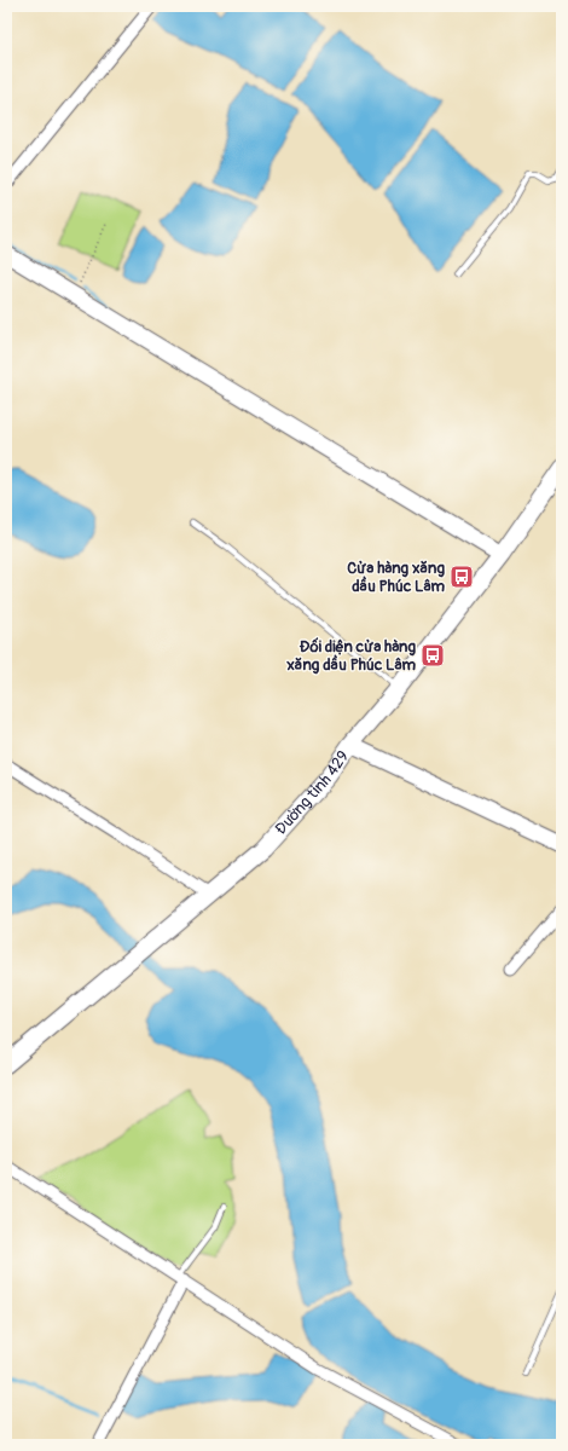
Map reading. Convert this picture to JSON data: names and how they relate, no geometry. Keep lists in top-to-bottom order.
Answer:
{
  "streets": {
    "main road": ["Đường tỉnh 429"]
  },
  "places": {
    "bus stop": ["Cửa hàng xăng dầu Phúc Lâm", "Đối diện cửa hàng xăng dầu Phúc Lâm"]
  }
}
